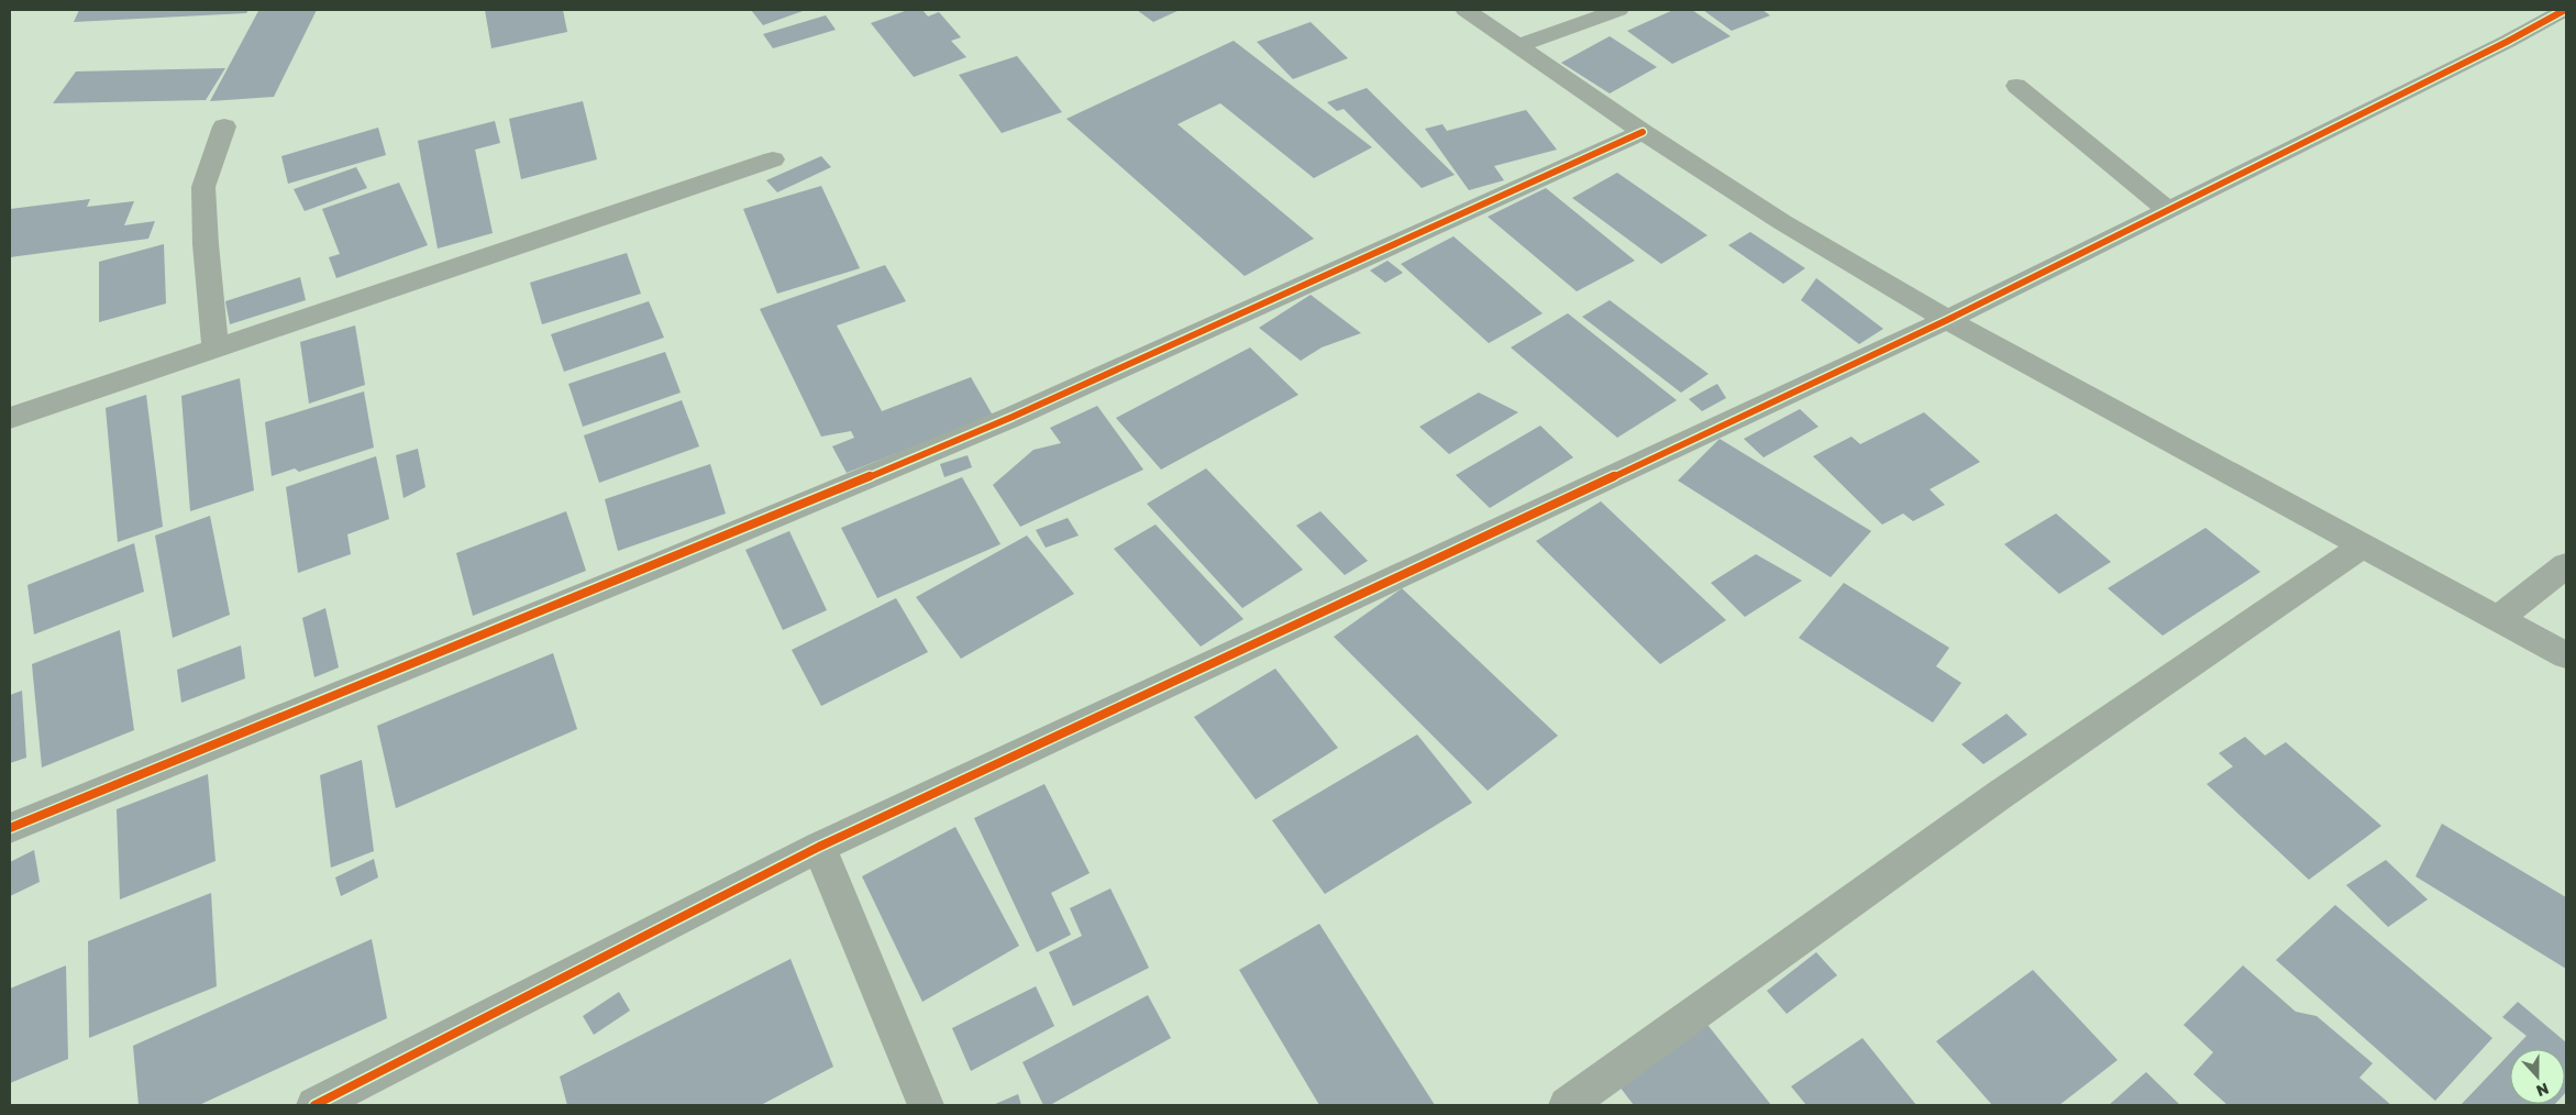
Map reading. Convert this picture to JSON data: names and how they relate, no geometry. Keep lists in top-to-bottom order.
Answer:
{
  "north": "bottom"
}
